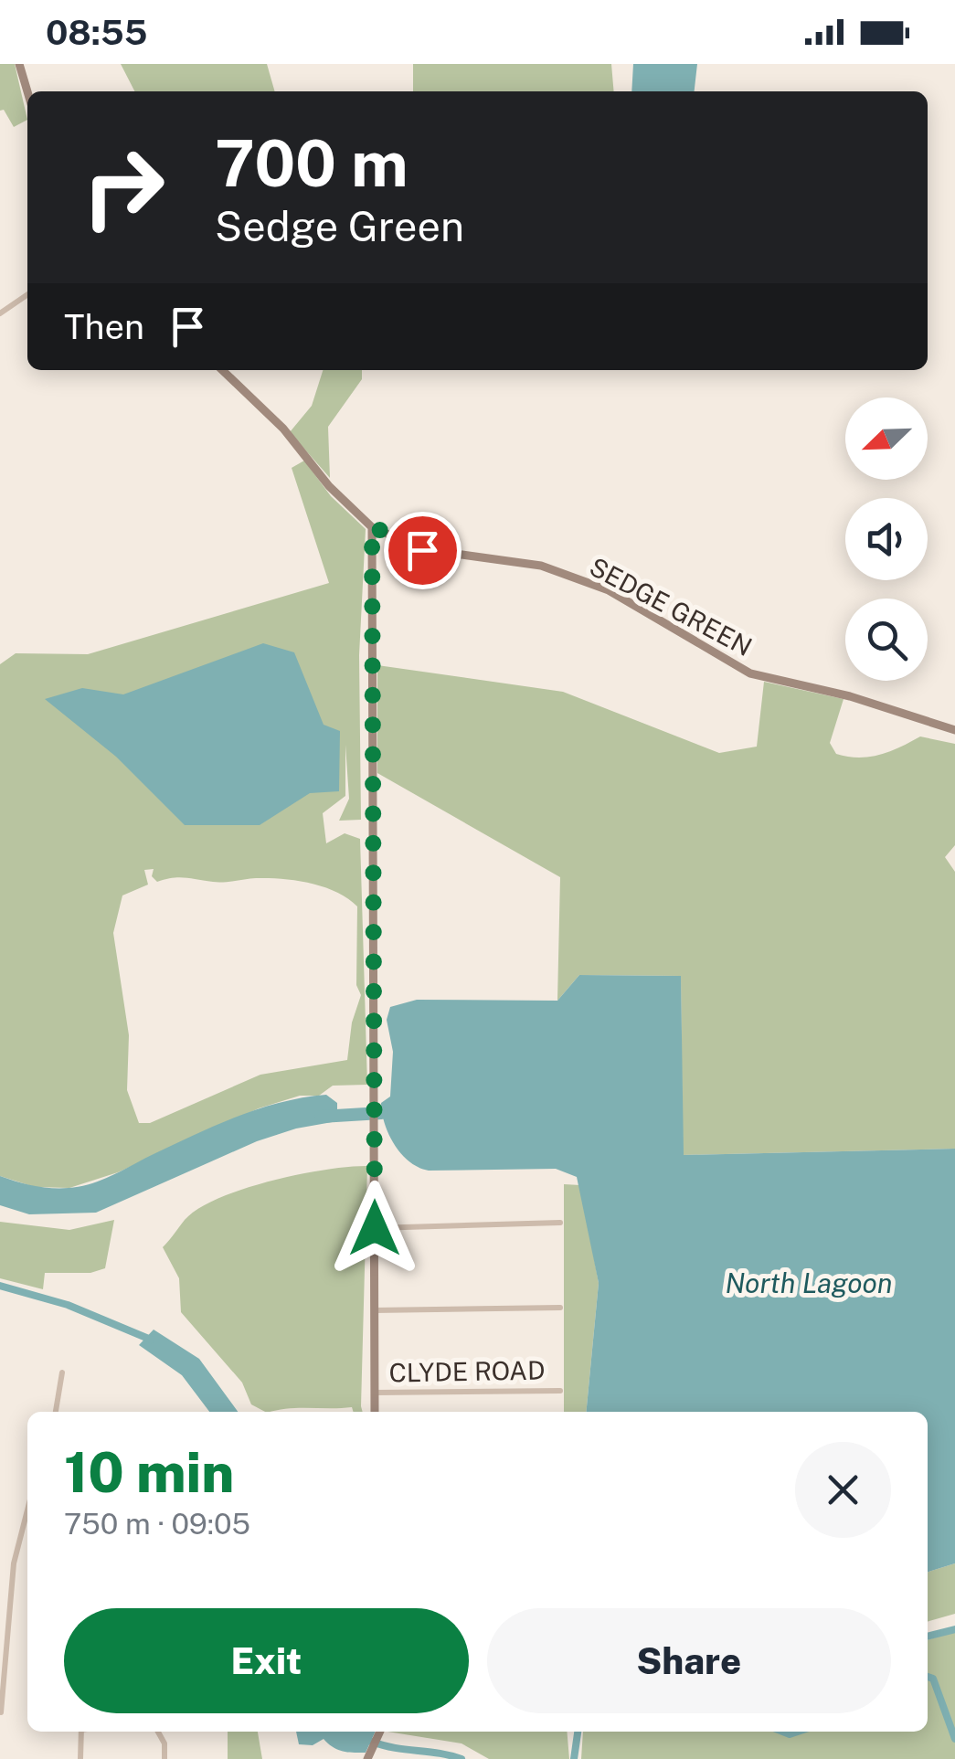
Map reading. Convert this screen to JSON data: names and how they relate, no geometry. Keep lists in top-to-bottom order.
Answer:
{
  "streets": {
    "street": ["SEDGE GREEN", "CLYDE ROAD"]
  },
  "water": ["North Lagoon"],
  "north": "bottom left",
  "page": {
    "status": "08:55",
    "turn": ["700 m", "Sedge Green"],
    "then": "Then",
    "heading": ["10 min", "750 m · 09:05"],
    "buttons": ["Exit", "Share"]
  }
}
